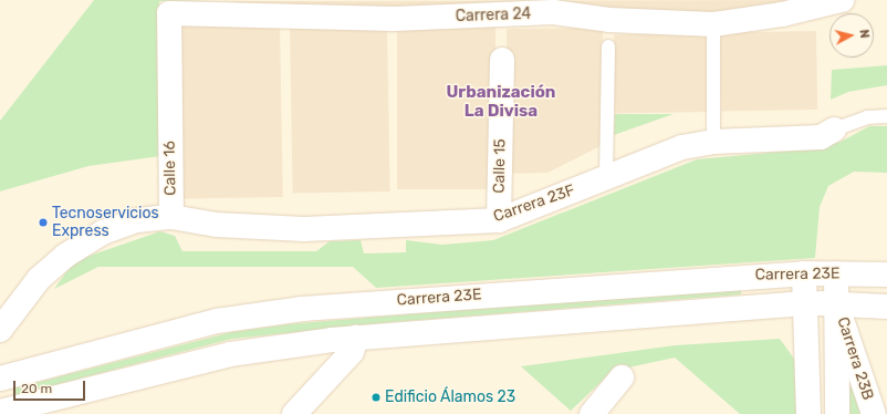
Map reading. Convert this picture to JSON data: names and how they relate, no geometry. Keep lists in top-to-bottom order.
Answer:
{
  "streets": {
    "street": [
      "Carrera 24",
      "Calle 15",
      "Calle 16",
      "Carrera 23F",
      "Carrera 23E",
      "Carrera 23B"
    ]
  },
  "crossings": [
    ["Carrera 24", "Calle 16"],
    ["Calle 15", "Carrera 23F"],
    ["Calle 16", "Carrera 23F"],
    ["Carrera 23E", "Carrera 23B"]
  ],
  "districts": ["Urbanización La Divisa"],
  "places": ["Tecnoservicios Express", "Edificio Álamos 23"],
  "scale_bar": "20 m",
  "north": "right"
}
